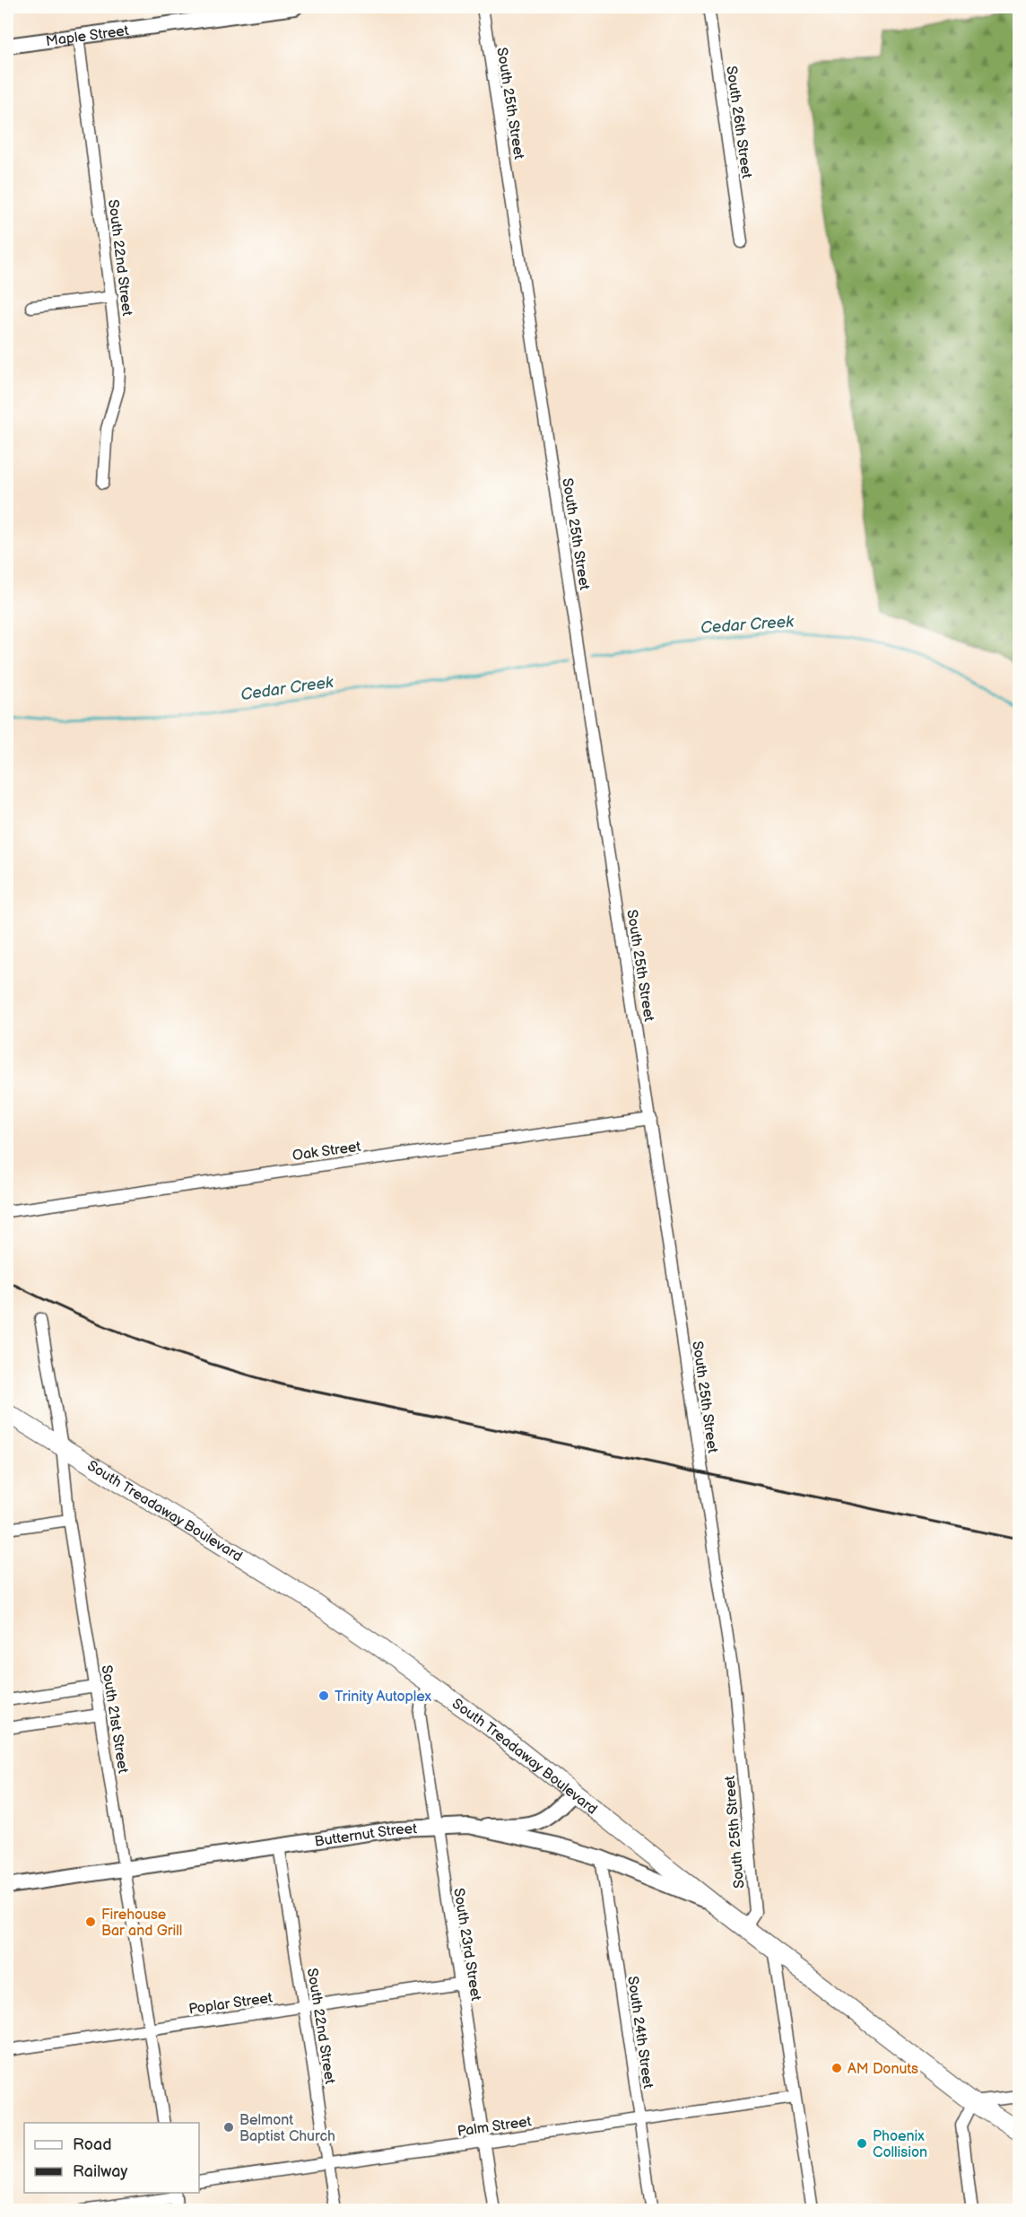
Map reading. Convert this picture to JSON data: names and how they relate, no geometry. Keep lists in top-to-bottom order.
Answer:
{
  "streets": {
    "main road": ["South Treadaway Boulevard"],
    "street": [
      "Maple Street",
      "South 25th Street",
      "South 26th Street",
      "South 22nd Street",
      "Oak Street",
      "South 21st Street",
      "Butternut Street",
      "South 23rd Street",
      "Poplar Street",
      "South 24th Street",
      "Palm Street"
    ]
  },
  "crossings": [
    ["Maple Street", "South 22nd Street"],
    ["South 25th Street", "Oak Street"],
    ["South 25th Street", "South Treadaway Boulevard"],
    ["South 22nd Street", "Butternut Street"],
    ["South 22nd Street", "Poplar Street"],
    ["South 22nd Street", "Palm Street"],
    ["South Treadaway Boulevard", "South 21st Street"],
    ["South Treadaway Boulevard", "Butternut Street"],
    ["South Treadaway Boulevard", "South 23rd Street"],
    ["South 21st Street", "Butternut Street"],
    ["South 21st Street", "Poplar Street"],
    ["Butternut Street", "South 23rd Street"],
    ["Butternut Street", "South 24th Street"],
    ["South 23rd Street", "Poplar Street"],
    ["South 23rd Street", "Palm Street"],
    ["South 24th Street", "Palm Street"]
  ],
  "water": ["Cedar Creek"],
  "places": [
    "Trinity Autoplex",
    "Firehouse Bar and Grill",
    "AM Donuts",
    "Belmont Baptist Church",
    "Phoenix Collision"
  ],
  "legend": ["Road", "Railway"]
}
